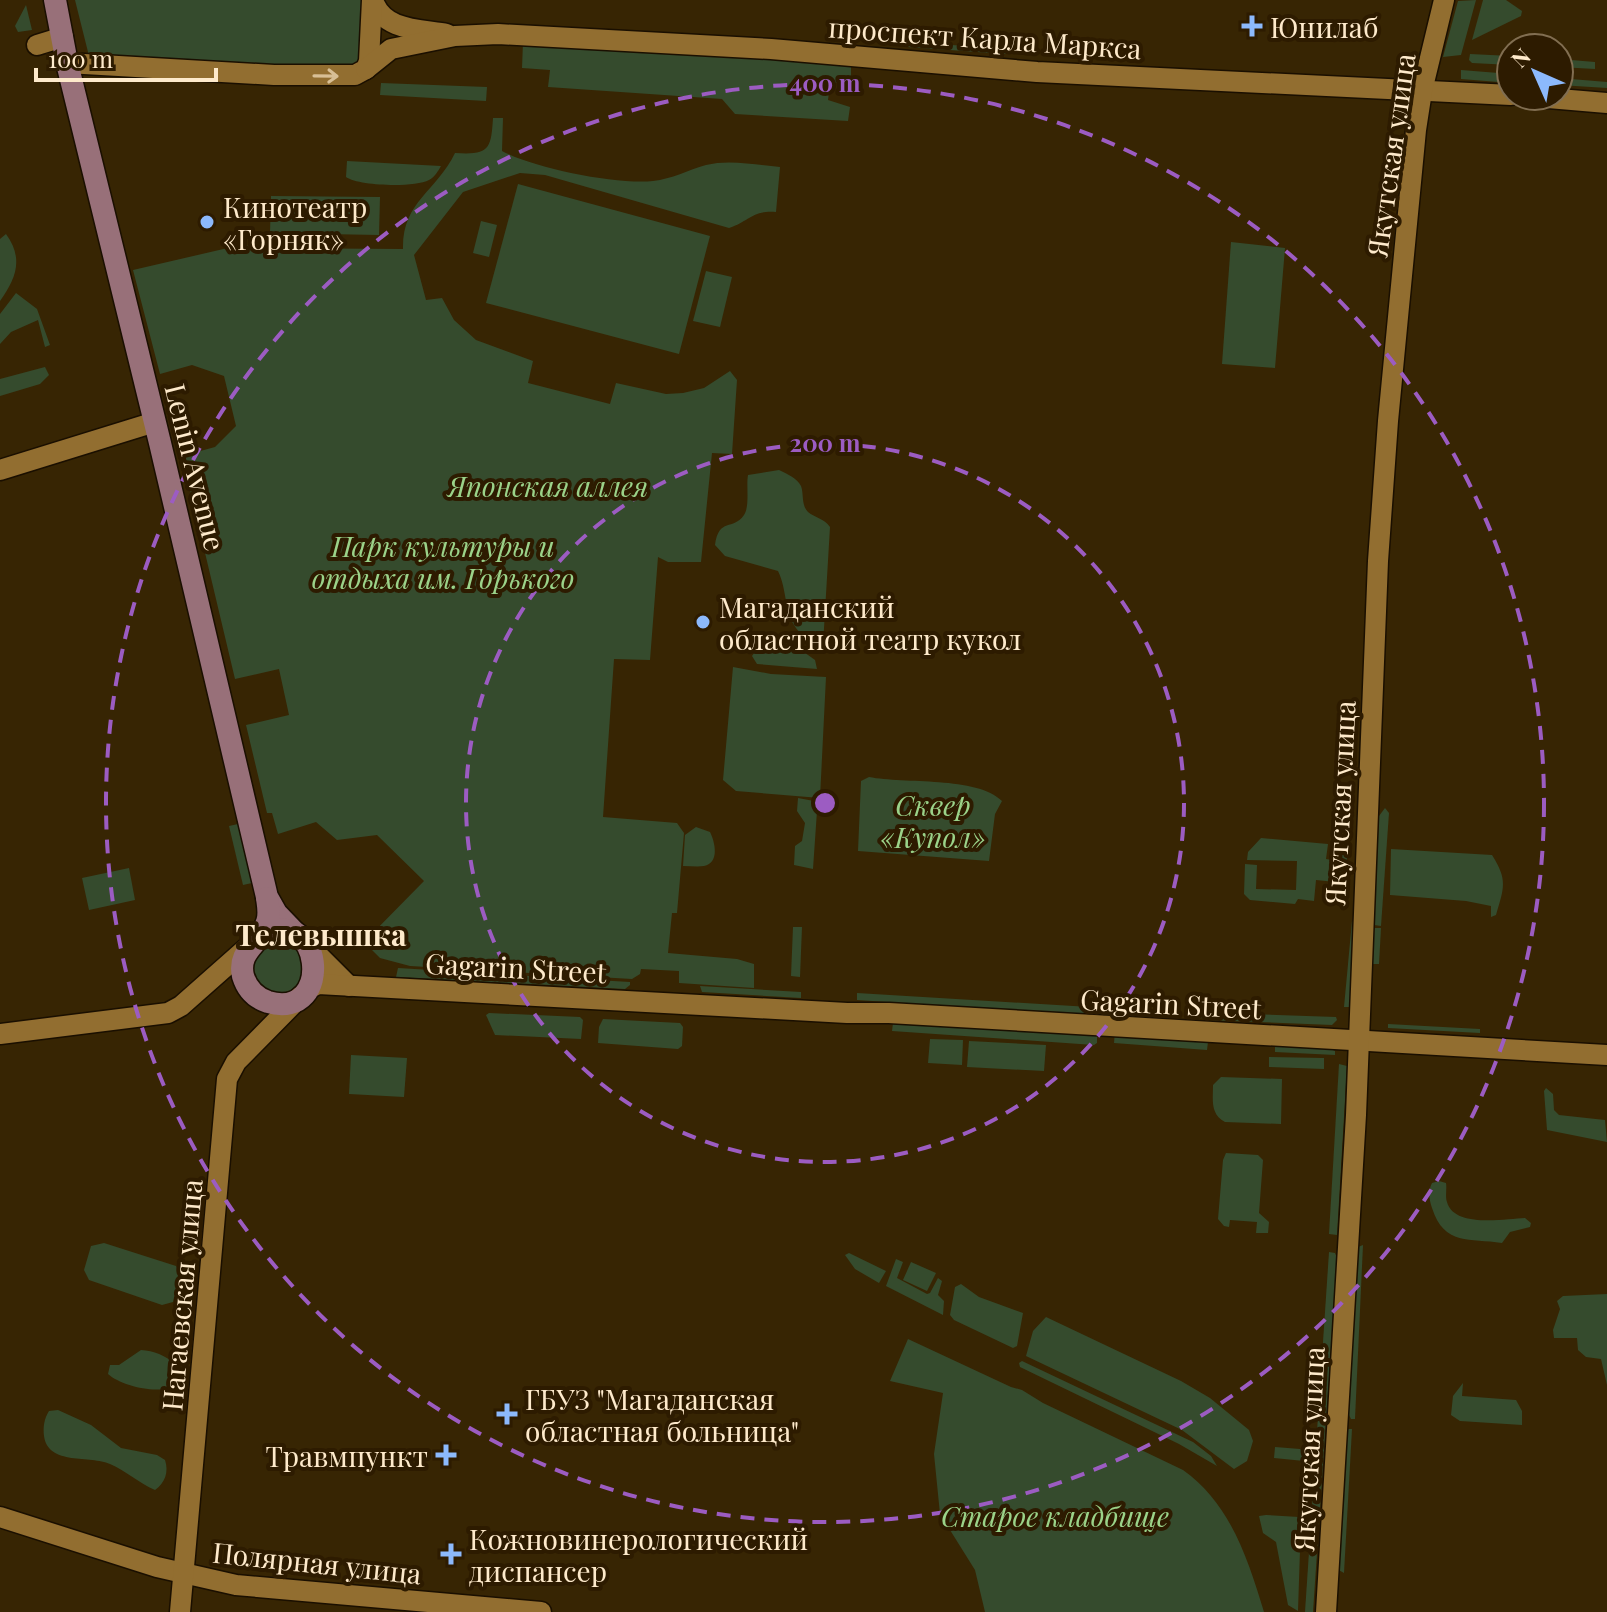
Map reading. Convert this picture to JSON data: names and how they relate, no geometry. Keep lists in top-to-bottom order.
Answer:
{
  "streets": {
    "main road": ["Lenin Avenue"],
    "street": [
      "проспект Карла Маркса",
      "Якутская улица",
      "Gagarin Street",
      "Нагаевская улица",
      "Полярная улица"
    ]
  },
  "crossings": [
    ["проспект Карла Маркса", "Якутская улица"],
    ["проспект Карла Маркса", "Lenin Avenue"],
    ["Якутская улица", "Gagarin Street"],
    ["Lenin Avenue", "Gagarin Street"],
    ["Lenin Avenue", "Нагаевская улица"],
    ["Gagarin Street", "Нагаевская улица"],
    ["Нагаевская улица", "Полярная улица"]
  ],
  "districts": ["Телевышка"],
  "parks": [
    "Японская аллея",
    "Парк культуры и отдыха им. Горького",
    "Сквер «Купол»",
    "Старое кладбище"
  ],
  "places": {
    "health": [
      "Юнилаб",
      "ГБУЗ \"Магаданская областная больница\"",
      "Травмпункт",
      "Кожновинерологический диспансер"
    ],
    "other": ["Кинотеатр «Горняк»", "Магаданский областной театр кукол"]
  },
  "scale_bar": "100 m",
  "north": "top left",
  "rings": ["400 m", "200 m"]
}
